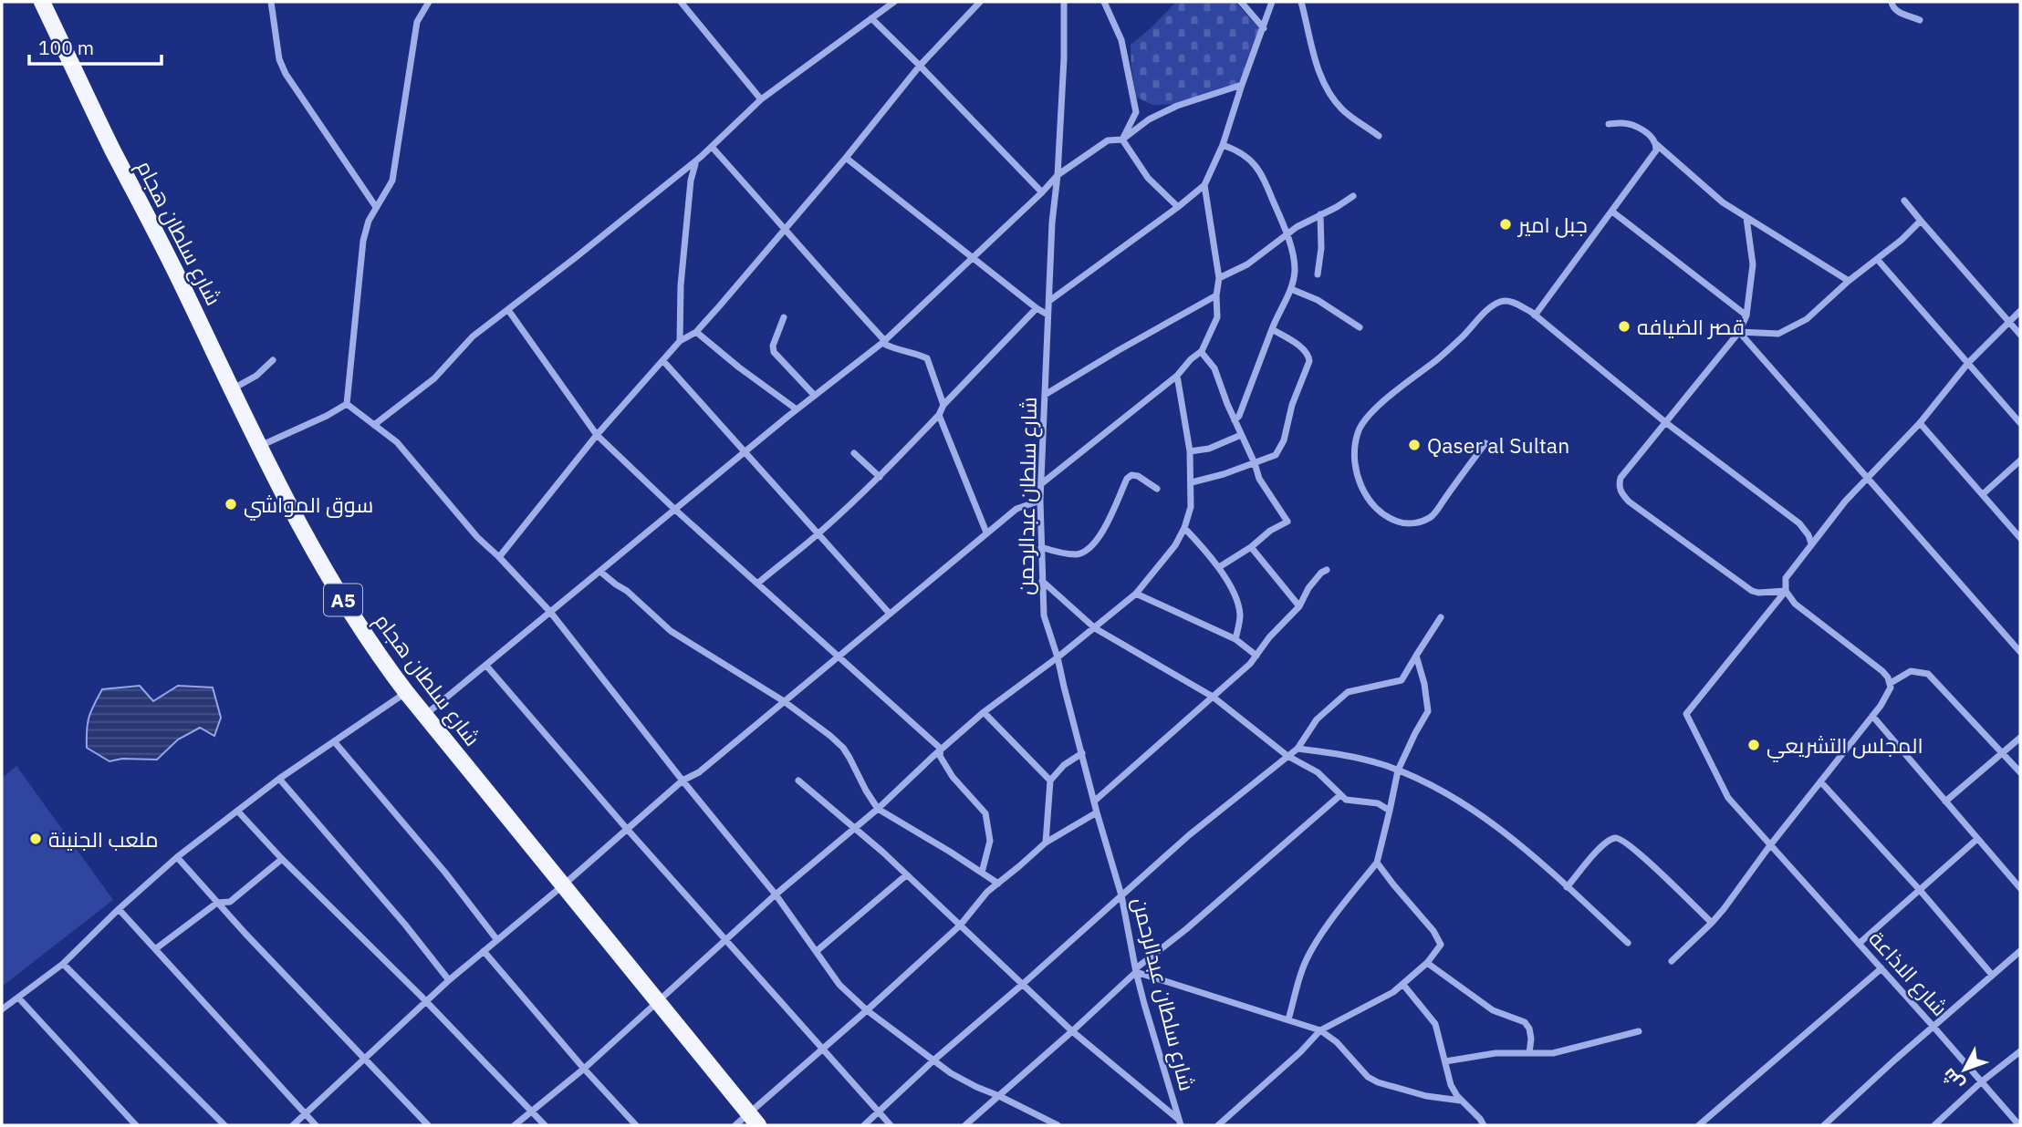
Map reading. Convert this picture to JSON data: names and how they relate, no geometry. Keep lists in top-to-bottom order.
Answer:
{
  "streets": {
    "highway": ["شارع سلطان هجام", "A5"],
    "street": ["شارع سلطان عبدالرحمن", "شارع الاذاعة"]
  },
  "places": [
    "جبل امير",
    "قصر الضيافه",
    "Qaser al Sultan",
    "سوق المواشي",
    "المجلس التشريعي",
    "ملعب الجنينة"
  ],
  "scale_bar": "100 m",
  "north": "bottom left"
}
